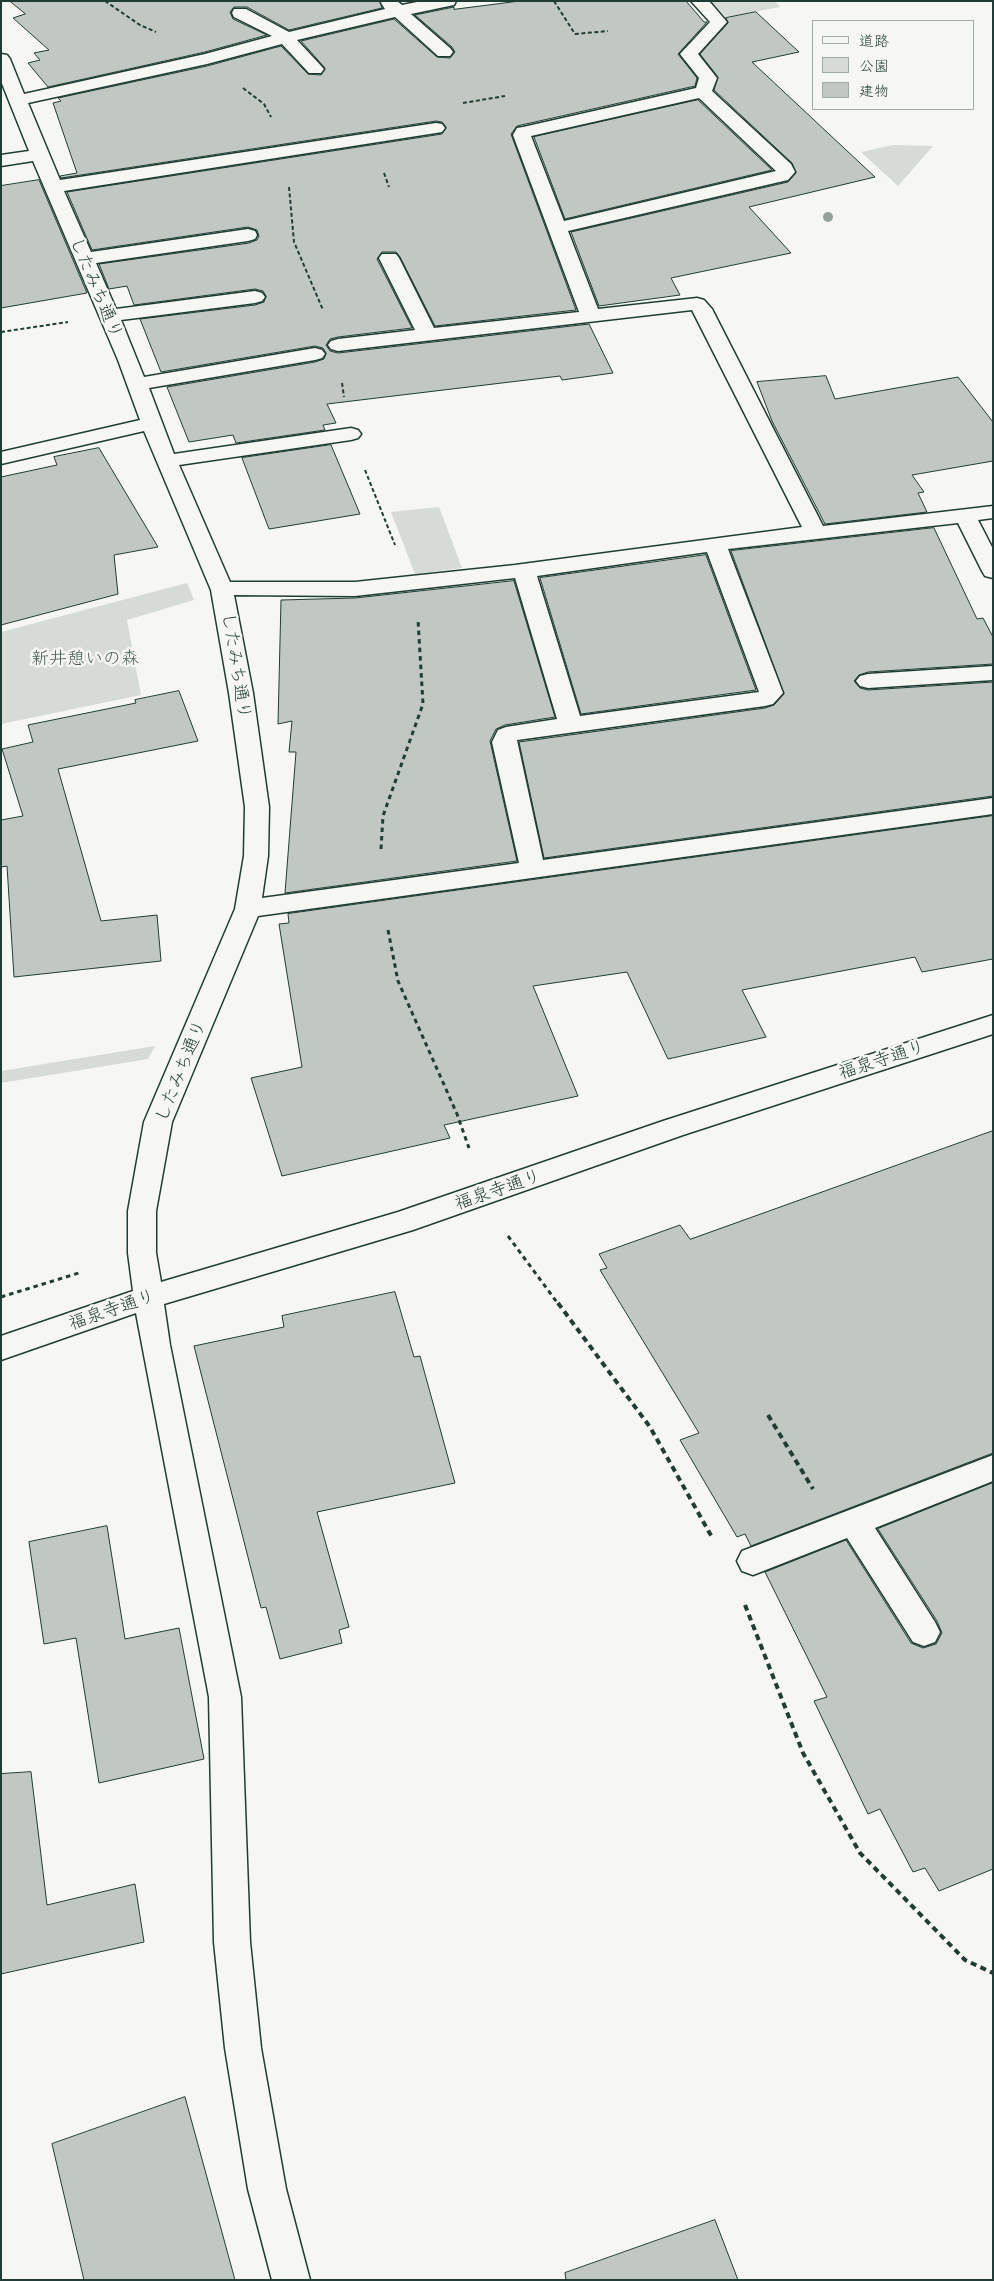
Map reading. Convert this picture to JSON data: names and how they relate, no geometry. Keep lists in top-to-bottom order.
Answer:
{
  "streets": {
    "street": ["したみち通り", "福泉寺通り"]
  },
  "crossings": [
    ["したみち通り", "福泉寺通り"]
  ],
  "parks": ["新井憩いの森"],
  "legend": ["道路", "公園", "建物"]
}
